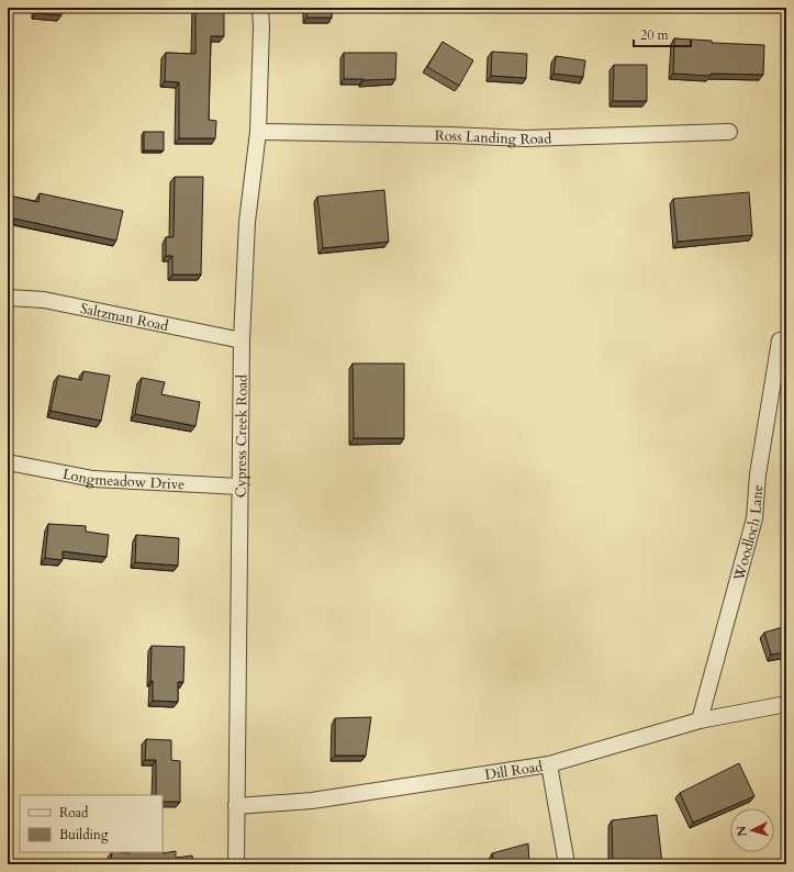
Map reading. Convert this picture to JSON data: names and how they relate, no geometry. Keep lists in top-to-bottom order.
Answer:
{
  "streets": {
    "street": [
      "Ross Landing Road",
      "Saltzman Road",
      "Cypress Creek Road",
      "Longmeadow Drive",
      "Woodloch Lane",
      "Dill Road"
    ]
  },
  "crossings": [
    ["Ross Landing Road", "Cypress Creek Road"],
    ["Saltzman Road", "Cypress Creek Road"],
    ["Cypress Creek Road", "Longmeadow Drive"],
    ["Cypress Creek Road", "Dill Road"],
    ["Woodloch Lane", "Dill Road"]
  ],
  "legend": ["Road", "Building"],
  "scale_bar": "20 m",
  "north": "left"
}
